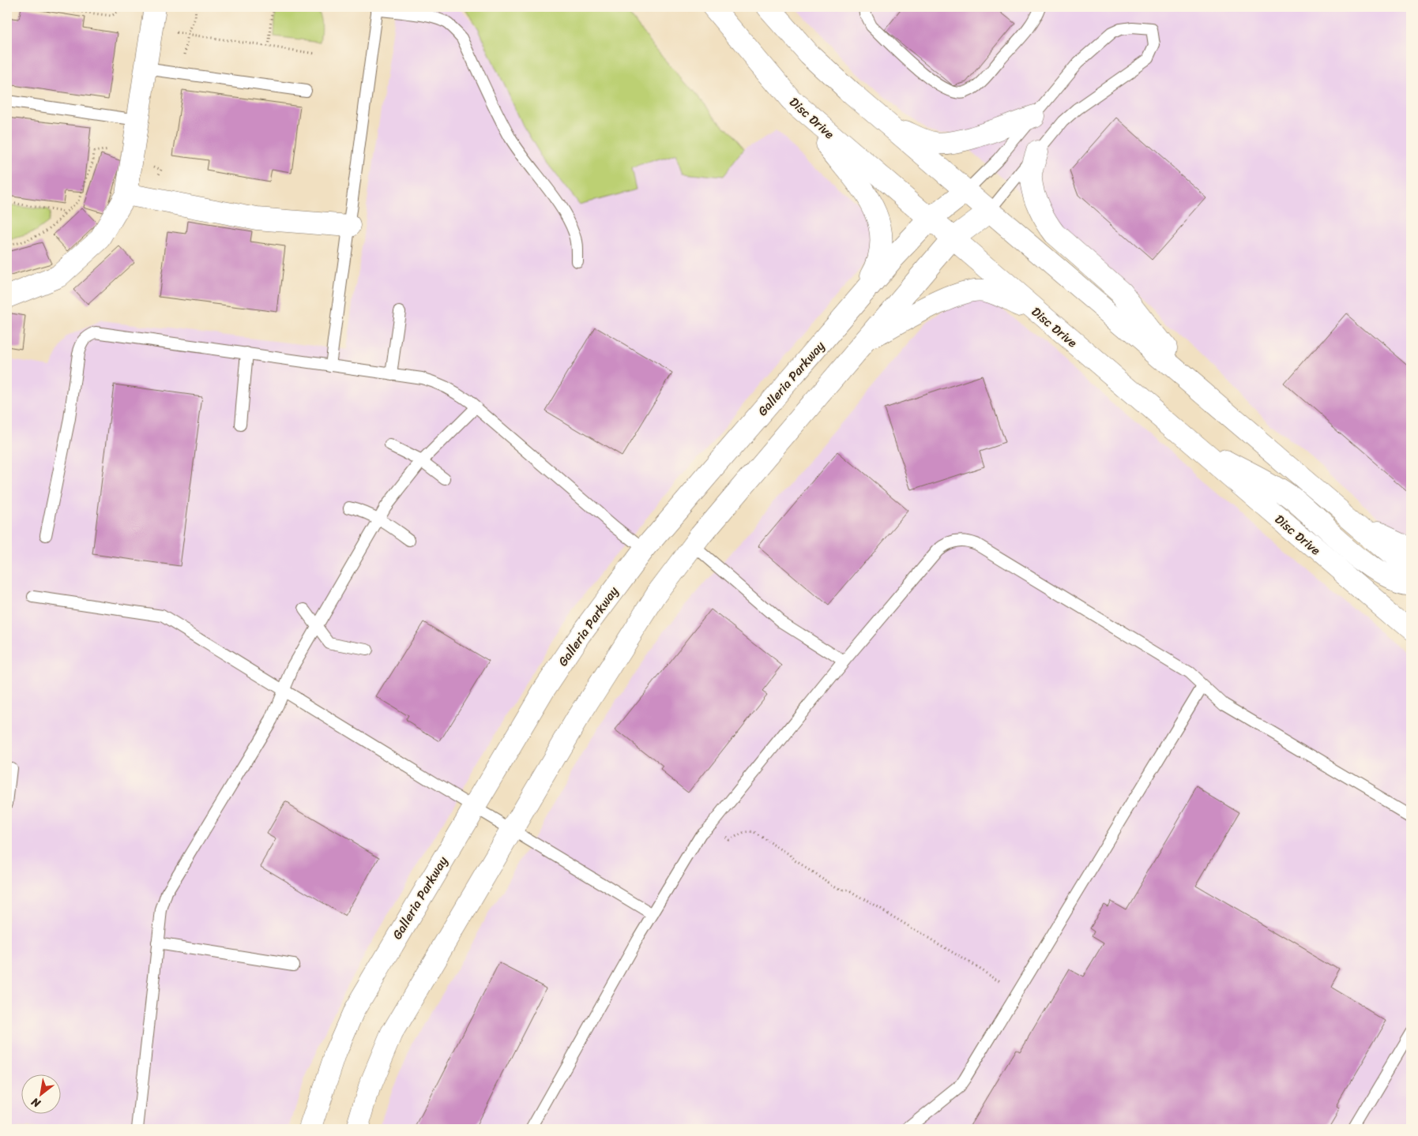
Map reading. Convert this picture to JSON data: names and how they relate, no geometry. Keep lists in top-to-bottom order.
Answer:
{
  "streets": {
    "main road": ["Disc Drive", "Galleria Parkway"]
  },
  "crossings": [
    ["Disc Drive", "Galleria Parkway"]
  ],
  "north": "bottom left"
}
